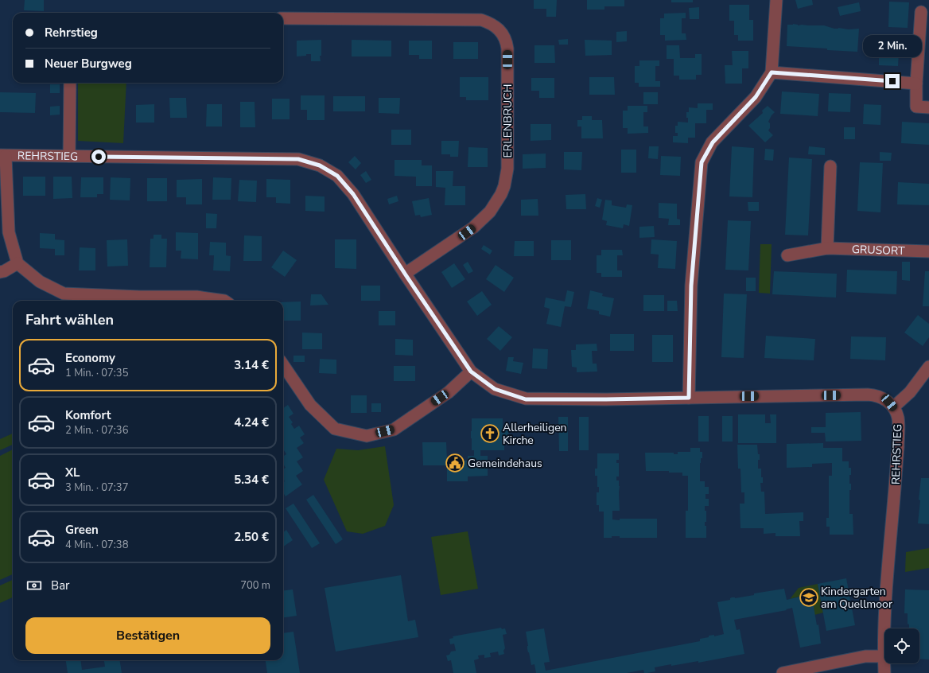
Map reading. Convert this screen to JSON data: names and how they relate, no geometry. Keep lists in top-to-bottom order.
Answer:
{
  "streets": {
    "street": ["ERLENBRUCH", "REHRSTIEG", "GRUSORT"]
  },
  "crossings": [
    ["ERLENBRUCH", "REHRSTIEG"]
  ],
  "places": {
    "church": ["Allerheiligen Kirche"],
    "public building": ["Gemeindehaus"],
    "school or university": ["Kindergarten am Quellmoor"]
  },
  "page": {
    "banner": ["Rehrstieg", "Neuer Burgweg"],
    "bubble": "2 Min.",
    "heading": "Fahrt wählen",
    "list": [
      {
        "name": "Economy",
        "note": "1 Min. · 07:35",
        "value": "3.14 €"
      },
      {
        "name": "Komfort",
        "note": "2 Min. · 07:36",
        "value": "4.24 €"
      },
      {
        "name": "XL",
        "note": "3 Min. · 07:37",
        "value": "5.34 €"
      },
      {
        "name": "Green",
        "note": "4 Min. · 07:38",
        "value": "2.50 €"
      }
    ],
    "pay": ["Bar", "700 m"],
    "buttons": "Bestätigen"
  }
}
